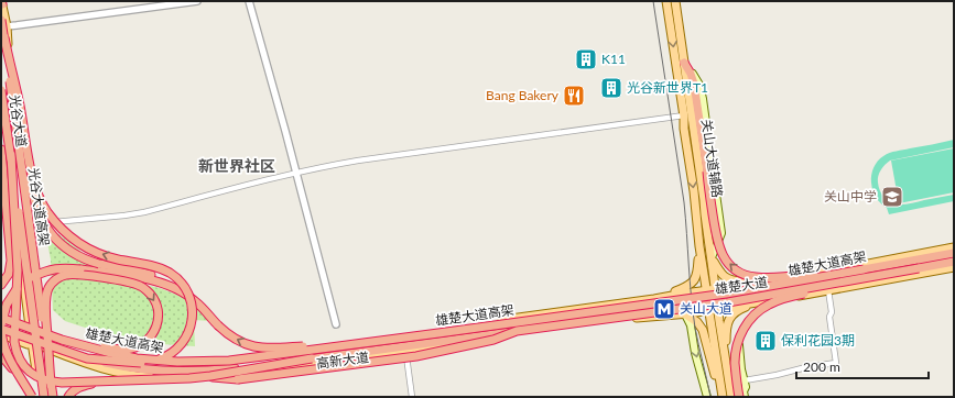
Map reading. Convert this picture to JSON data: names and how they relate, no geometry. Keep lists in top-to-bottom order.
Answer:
{
  "streets": {
    "highway": ["光谷大道高架", "雄楚大道高架"],
    "main road": [
      "光谷大道",
      "关山大道辅路",
      "雄楚大道",
      "高新大道"
    ]
  },
  "crossings": [
    ["光谷大道", "光谷大道高架"],
    ["光谷大道", "高新大道"],
    ["雄楚大道高架", "高新大道"],
    ["雄楚大道", "高新大道"]
  ],
  "districts": ["新世界社区"],
  "places": {
    "building": ["K11", "光谷新世界T1", "保利花园3期"],
    "restaurant": ["Bang Bakery"],
    "school or university": ["关山中学"],
    "metro station": ["关山大道"]
  },
  "scale_bar": "200 m"
}
